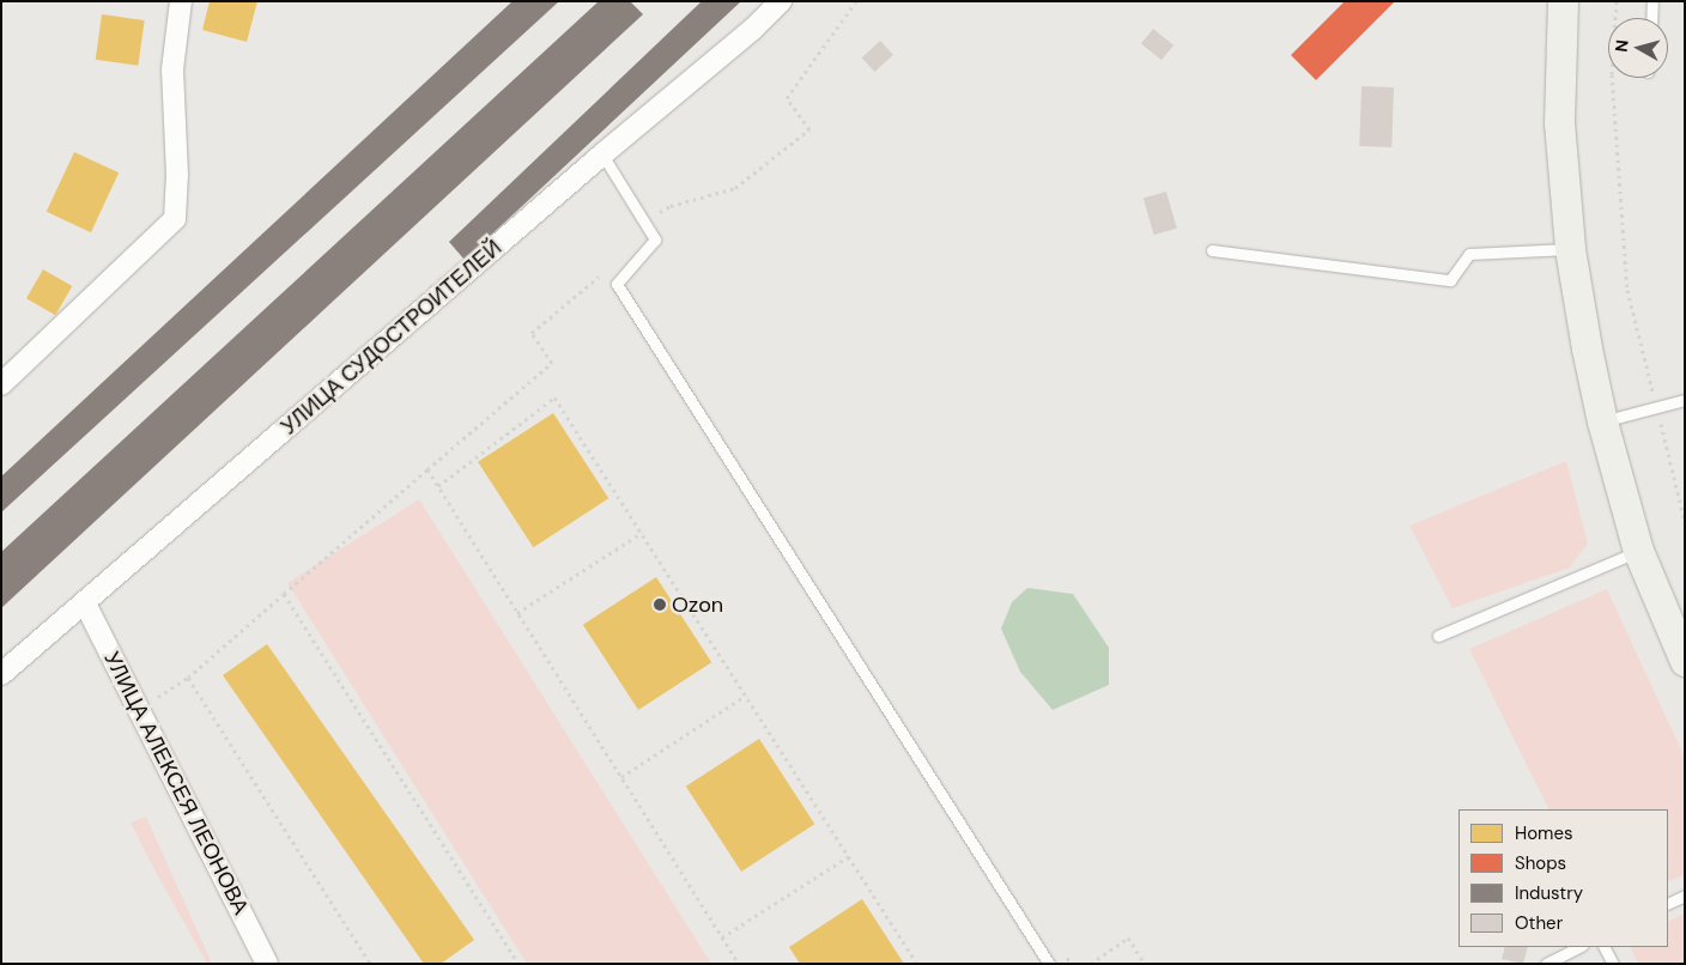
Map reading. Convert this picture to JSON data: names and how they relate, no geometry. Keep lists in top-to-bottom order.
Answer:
{
  "streets": {
    "street": ["УЛИЦА СУДОСТРОИТЕЛЕЙ", "УЛИЦА АЛЕКСЕЯ ЛЕОНОВА"]
  },
  "crossings": [
    ["УЛИЦА СУДОСТРОИТЕЛЕЙ", "УЛИЦА АЛЕКСЕЯ ЛЕОНОВА"]
  ],
  "places": ["Ozon"],
  "legend": [
    "Homes",
    "Shops",
    "Industry",
    "Other"
  ],
  "north": "left"
}
